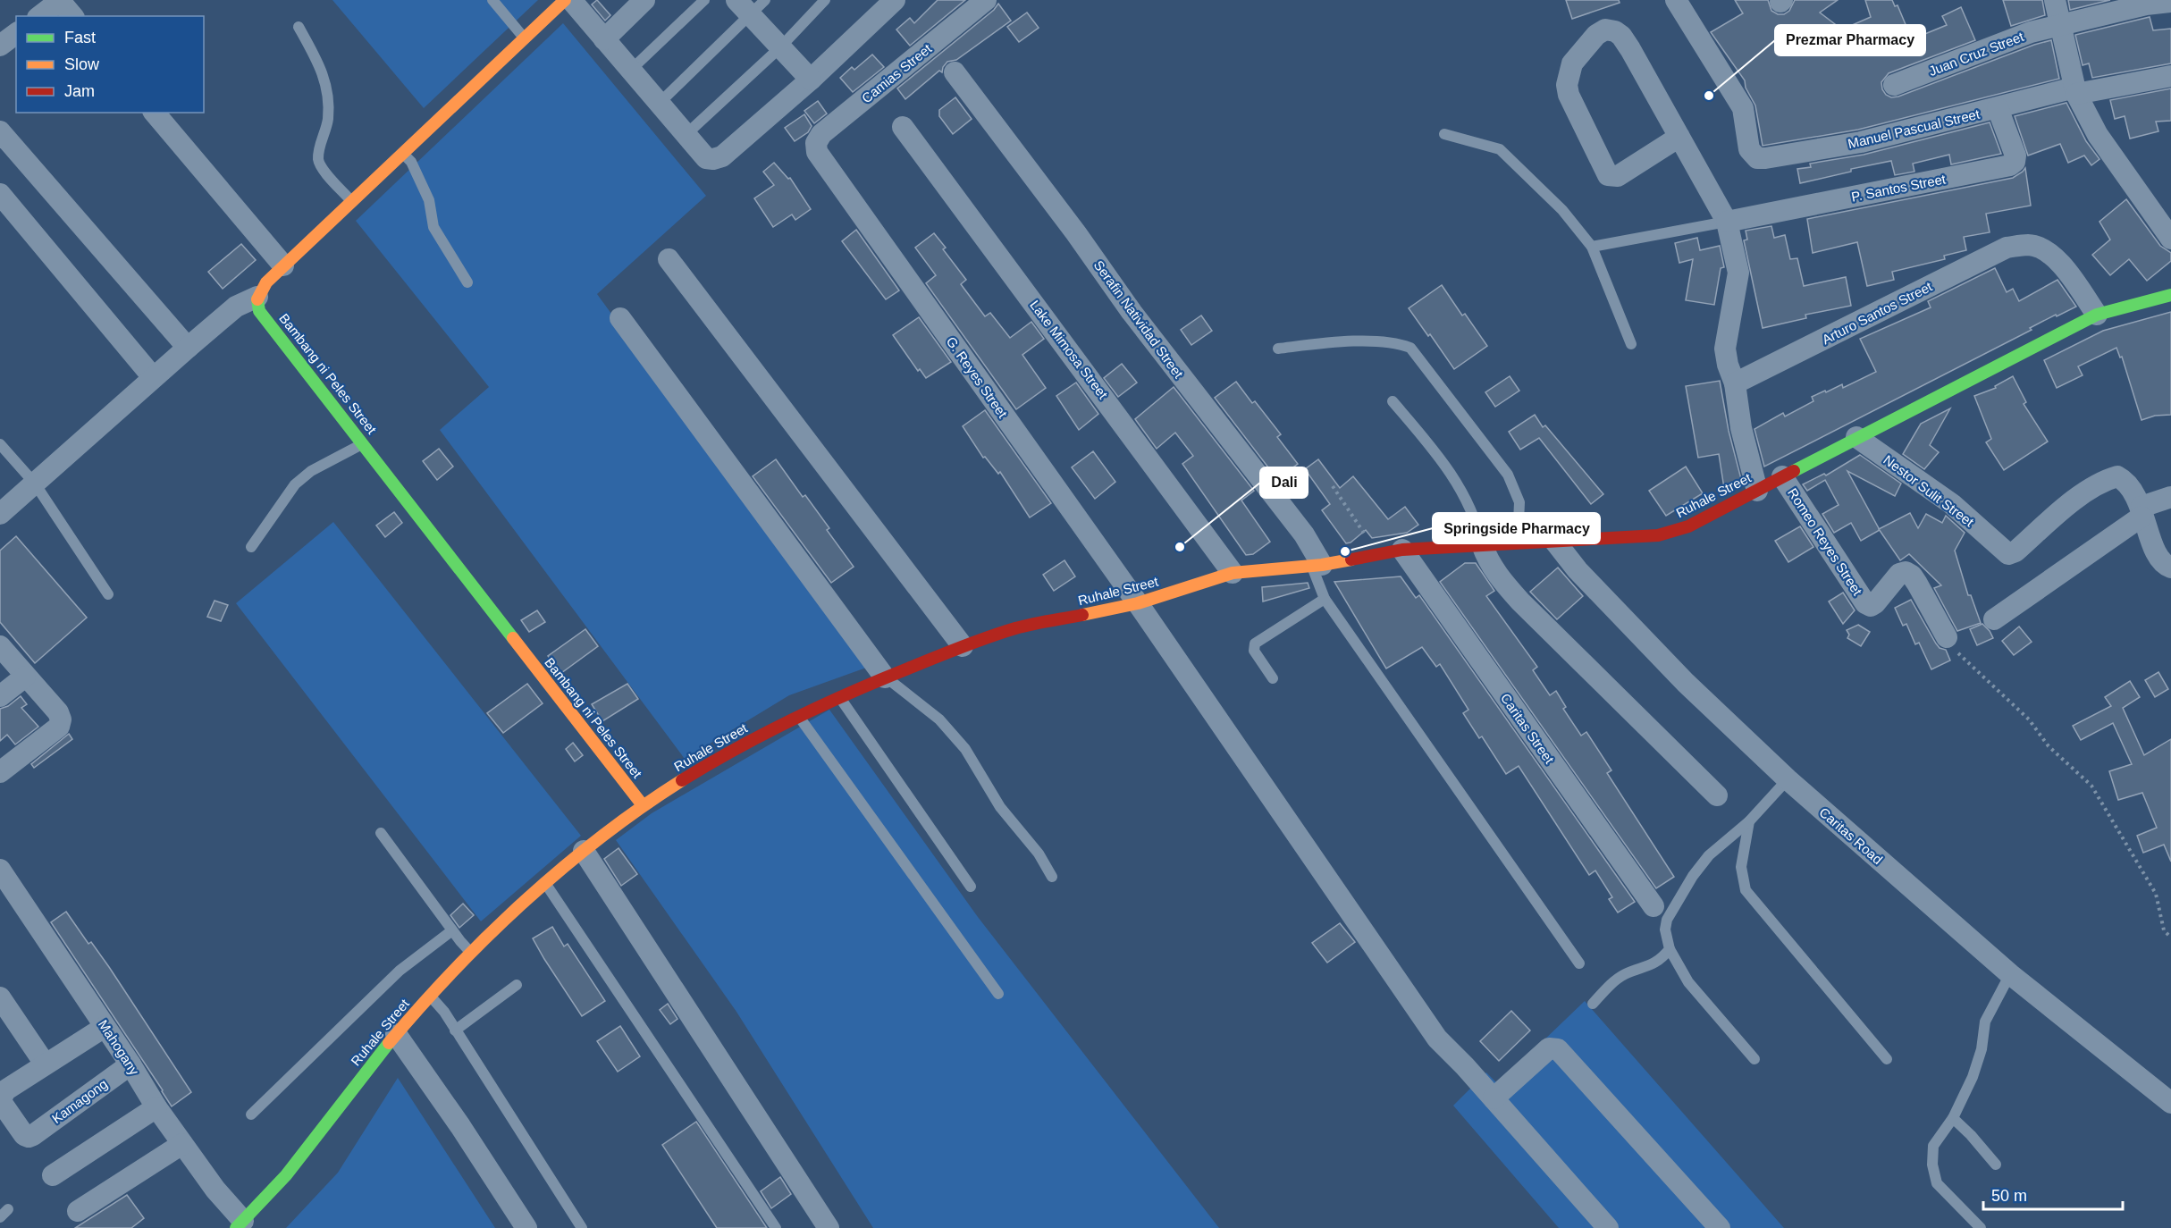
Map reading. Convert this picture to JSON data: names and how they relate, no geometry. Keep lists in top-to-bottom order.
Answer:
{
  "streets": {
    "street": [
      "Juan Cruz Street",
      "Camias Street",
      "Manuel Pascual Street",
      "P. Santos Street",
      "Arturo Santos Street",
      "Serafin Natividad Street",
      "Lake Mimosa Street",
      "Bambang ni Peles Street",
      "G. Reyes Street",
      "Nestor Sulit Street",
      "Ruhale Street",
      "Romeo Reyes Street",
      "Caritas Street",
      "Caritas Road",
      "Mahogany",
      "Kamagong"
    ]
  },
  "crossings": [
    ["Camias Street", "G. Reyes Street"],
    ["Manuel Pascual Street", "P. Santos Street"],
    ["Arturo Santos Street", "Ruhale Street"],
    ["Serafin Natividad Street", "Ruhale Street"],
    ["Lake Mimosa Street", "Ruhale Street"],
    ["Bambang ni Peles Street", "Ruhale Street"],
    ["G. Reyes Street", "Ruhale Street"],
    ["Nestor Sulit Street", "Ruhale Street"],
    ["Ruhale Street", "Romeo Reyes Street"],
    ["Ruhale Street", "Caritas Street"],
    ["Ruhale Street", "Caritas Road"],
    ["Ruhale Street", "Mahogany"],
    ["Mahogany", "Kamagong"]
  ],
  "places": ["Prezmar Pharmacy", "Dali", "Springside Pharmacy"],
  "legend": ["Fast", "Slow", "Jam"],
  "scale_bar": "50 m"
}
